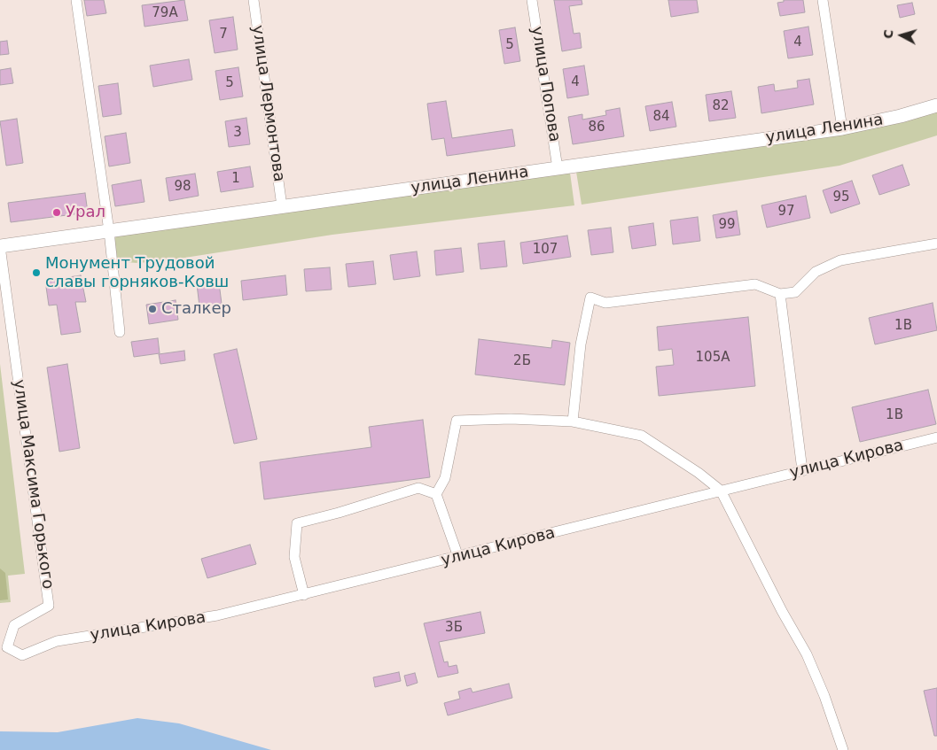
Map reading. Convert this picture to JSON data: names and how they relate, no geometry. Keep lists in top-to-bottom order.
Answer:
{
  "streets": {
    "street": [
      "улица Попова",
      "улица Лермонтова",
      "улица Ленина",
      "улица Кирова",
      "улица Максима Горького"
    ]
  },
  "crossings": [
    ["улица Попова", "улица Ленина"],
    ["улица Лермонтова", "улица Ленина"],
    ["улица Ленина", "улица Максима Горького"],
    ["улица Кирова", "улица Максима Горького"]
  ],
  "places": ["Урал", "Монумент Трудовой славы горняков-Ковш", "Сталкер"],
  "house_numbers": [
    "79А",
    "7",
    "4",
    "5",
    "4",
    "5",
    "82",
    "84",
    "86",
    "3",
    "1",
    "98",
    "95",
    "97",
    "99",
    "107",
    "1В",
    "105А",
    "2Б",
    "1В",
    "3Б"
  ],
  "north": "left"
}
